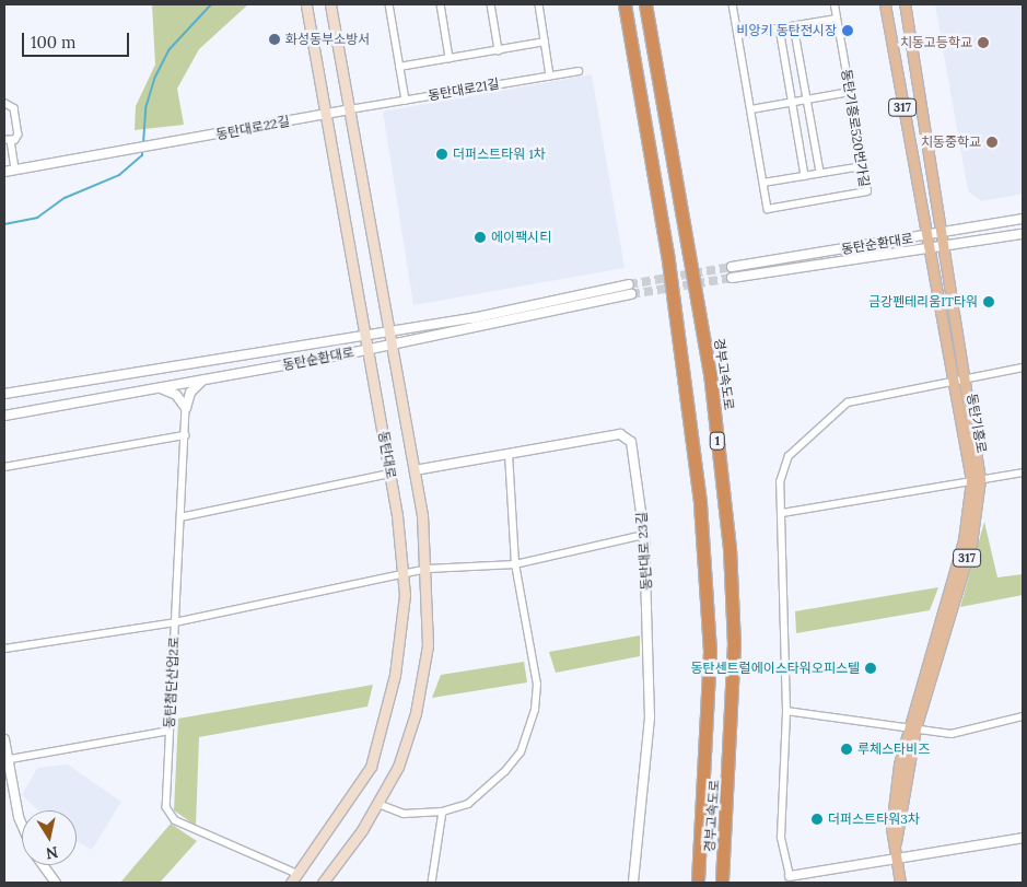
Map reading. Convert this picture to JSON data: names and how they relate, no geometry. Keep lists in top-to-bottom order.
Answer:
{
  "streets": {
    "highway": ["경부고속도로", "1"],
    "main road": ["317", "동탄기흥로", "동탄대로"],
    "street": [
      "동탄대로21길",
      "동탄대로22길",
      "동탄기흥로520번가길",
      "동탄순환대로",
      "동탄대로 23길",
      "동탄첨단산업2로"
    ]
  },
  "crossings": [
    ["동탄대로21길", "동탄대로22길"],
    ["동탄대로21길", "동탄대로"],
    ["동탄대로22길", "동탄대로"],
    ["동탄순환대로", "동탄기흥로"],
    ["동탄순환대로", "동탄대로"],
    ["동탄대로", "동탄대로 23길"],
    ["동탄대로", "동탄첨단산업2로"]
  ],
  "places": [
    "비앙키 동탄전시장",
    "화성동부소방서",
    "치동고등학교",
    "치동중학교",
    "더퍼스트타워 1차",
    "에이팩시티",
    "금강펜테리움IT타워",
    "동탄센트럴에이스타워오피스텔",
    "루체스타비즈",
    "더퍼스트타워3차"
  ],
  "scale_bar": "100 m",
  "north": "bottom"
}
